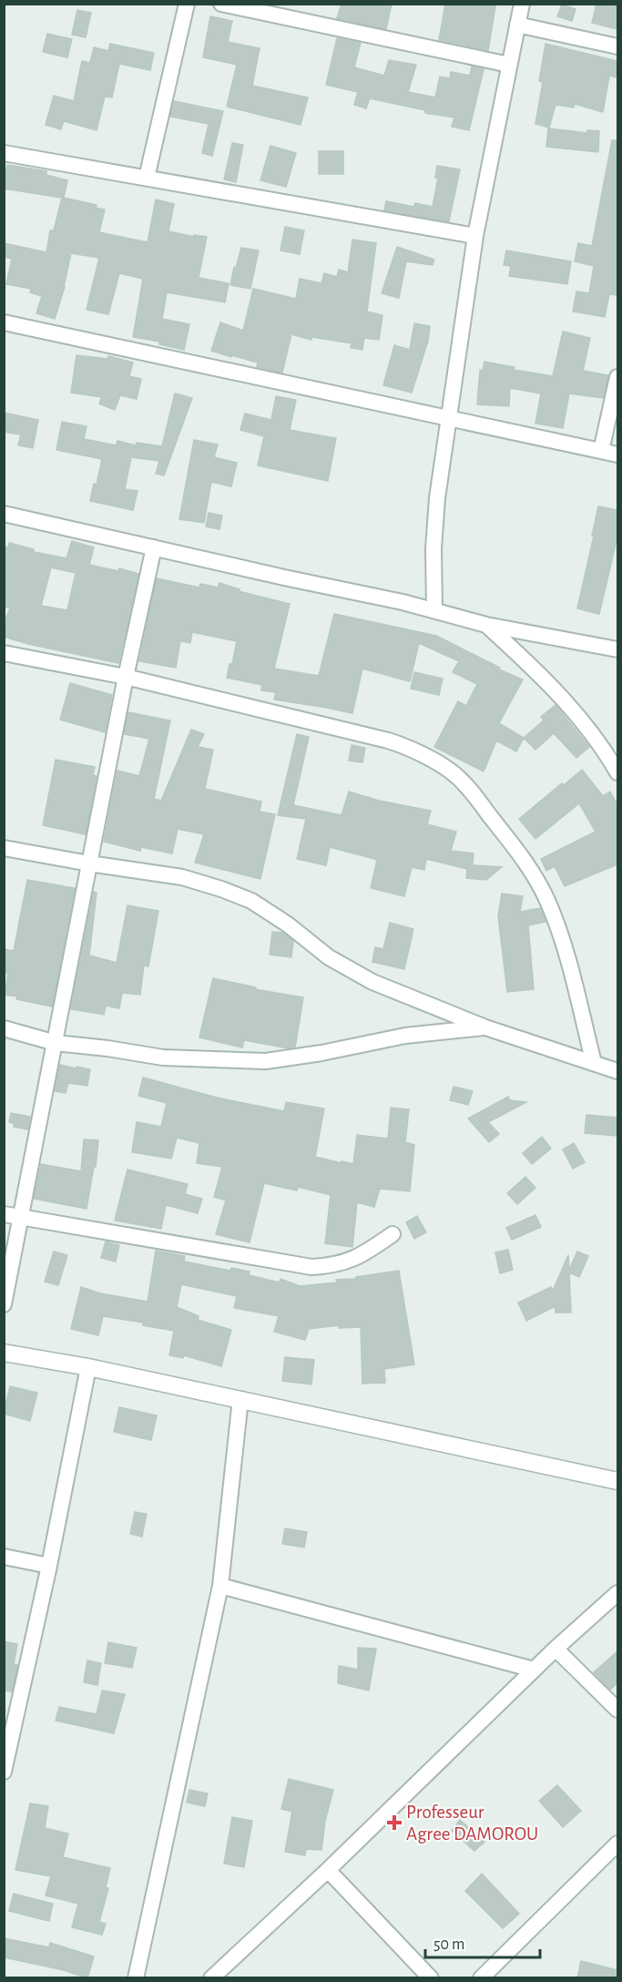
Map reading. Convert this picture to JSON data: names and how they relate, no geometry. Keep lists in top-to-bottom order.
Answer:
{
  "places": {
    "health": ["Professeur Agree DAMOROU"]
  },
  "scale_bar": "50 m"
}
